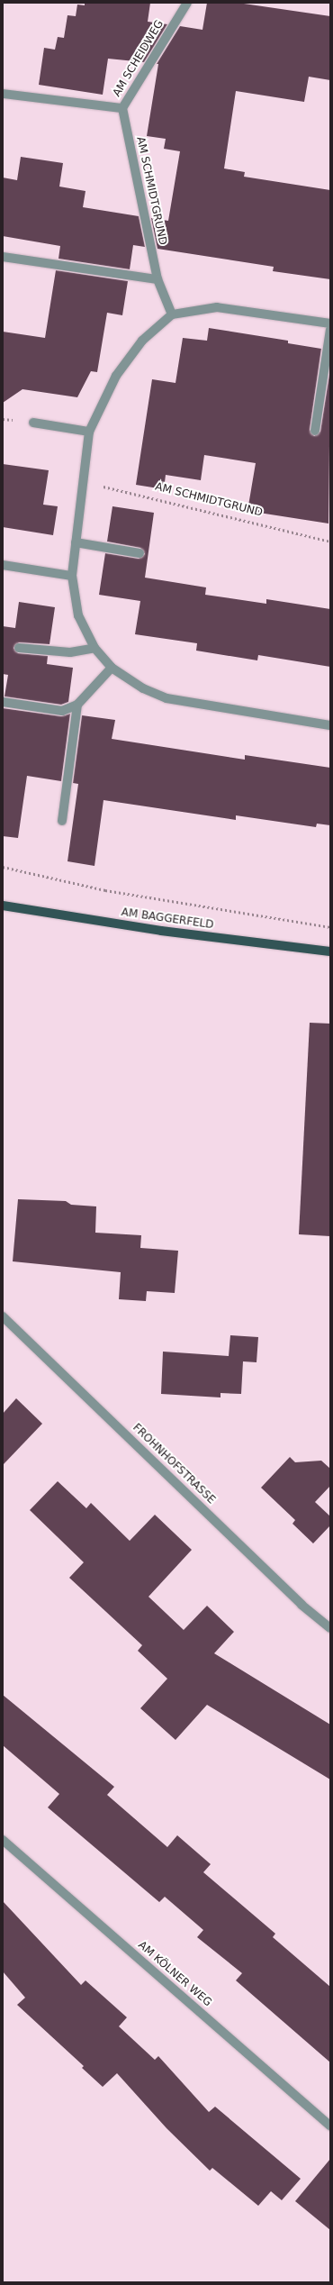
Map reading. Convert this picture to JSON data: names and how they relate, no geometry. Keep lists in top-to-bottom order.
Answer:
{
  "streets": {
    "main road": ["AM BAGGERFELD"],
    "street": [
      "AM SCHEIDWEG",
      "AM SCHMIDTGRUND",
      "FROHNHOFSTRASSE",
      "AM KÖLNER WEG"
    ]
  },
  "crossings": [
    ["AM SCHEIDWEG", "AM SCHMIDTGRUND"]
  ]
}
